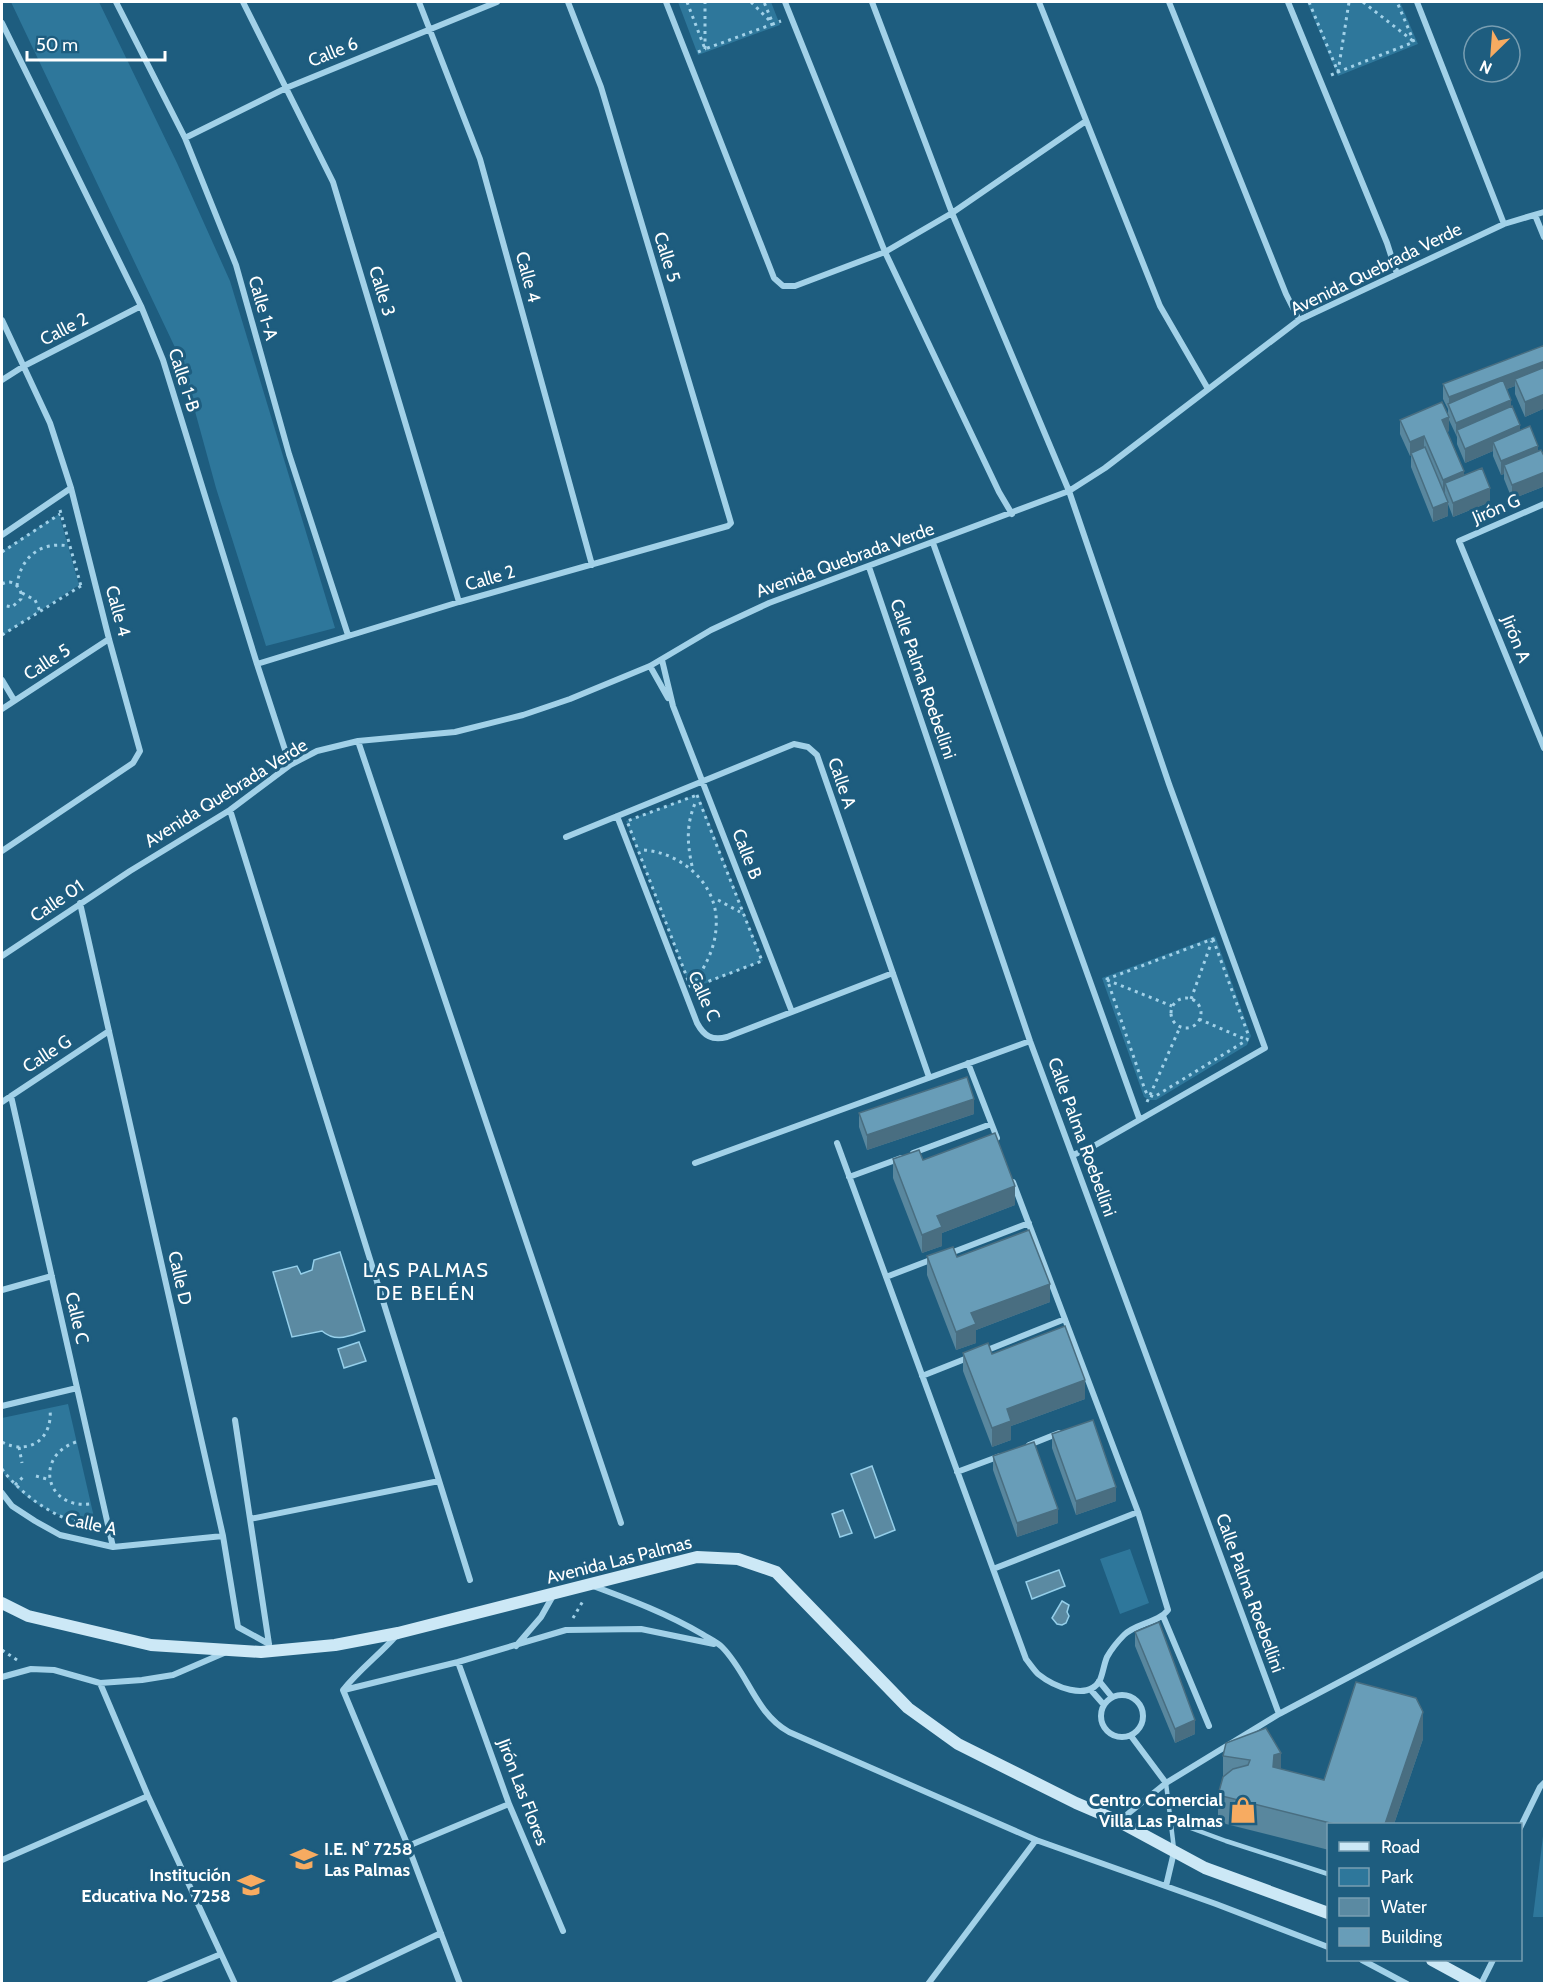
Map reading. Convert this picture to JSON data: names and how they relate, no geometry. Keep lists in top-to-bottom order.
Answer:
{
  "streets": {
    "main road": ["Avenida Las Palmas"],
    "street": [
      "Calle 6",
      "Calle 5",
      "Avenida Quebrada Verde",
      "Calle 4",
      "Calle 3",
      "Calle 1-A",
      "Calle 2",
      "Calle 1-B",
      "Jirón G",
      "Jirón A",
      "Calle Palma Roebellini",
      "Calle A",
      "Calle B",
      "Calle 01",
      "Calle C",
      "Calle G",
      "Calle D",
      "Jirón Las Flores"
    ]
  },
  "crossings": [
    ["Calle 6", "Calle 4"],
    ["Calle 6", "Calle 3"],
    ["Calle 6", "Calle 1-A"],
    ["Calle 5", "Calle 4"],
    ["Calle 5", "Calle 2"],
    ["Avenida Quebrada Verde", "Calle 1-B"],
    ["Avenida Quebrada Verde", "Calle Palma Roebellini"],
    ["Avenida Quebrada Verde", "Calle B"],
    ["Avenida Quebrada Verde", "Calle 01"],
    ["Calle 4", "Calle 2"],
    ["Calle 3", "Calle 2"],
    ["Calle 1-A", "Calle 2"],
    ["Calle 2", "Calle 1-B"],
    ["Jirón G", "Jirón A"],
    ["Calle A", "Calle B"],
    ["Calle A", "Calle C"],
    ["Calle A", "Calle D"],
    ["Calle B", "Calle C"],
    ["Calle 01", "Calle D"],
    ["Calle C", "Calle G"],
    ["Calle G", "Calle D"],
    ["Calle D", "Avenida Las Palmas"]
  ],
  "districts": ["LAS PALMAS DE BELÉN"],
  "places": {
    "shop": ["Centro Comercial Villa Las Palmas"],
    "school or university": ["I.E. N° 7258 Las Palmas", "Institución Educativa No. 7258"]
  },
  "legend": [
    "Road",
    "Park",
    "Water",
    "Building"
  ],
  "scale_bar": "50 m",
  "north": "bottom left"
}
